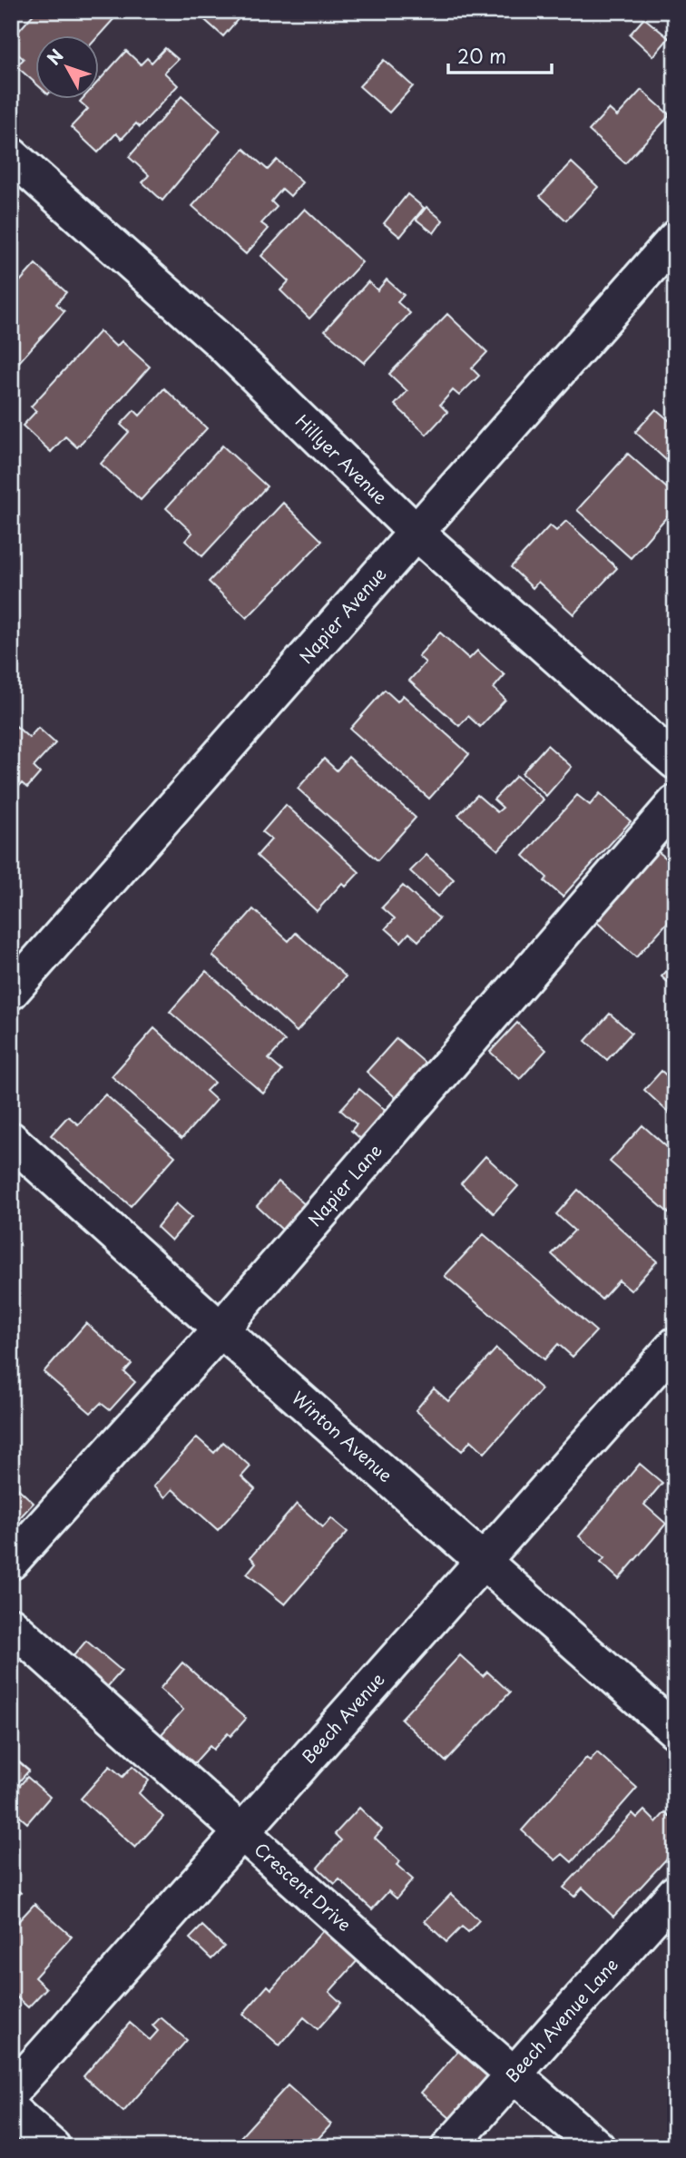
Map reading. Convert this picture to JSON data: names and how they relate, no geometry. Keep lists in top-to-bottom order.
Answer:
{
  "streets": {
    "street": [
      "Hillyer Avenue",
      "Napier Avenue",
      "Napier Lane",
      "Winton Avenue",
      "Beech Avenue",
      "Crescent Drive",
      "Beech Avenue Lane"
    ]
  },
  "crossings": [
    ["Hillyer Avenue", "Napier Avenue"],
    ["Napier Lane", "Winton Avenue"],
    ["Winton Avenue", "Beech Avenue"],
    ["Beech Avenue", "Crescent Drive"],
    ["Crescent Drive", "Beech Avenue Lane"]
  ],
  "scale_bar": "20 m",
  "north": "top left"
}
